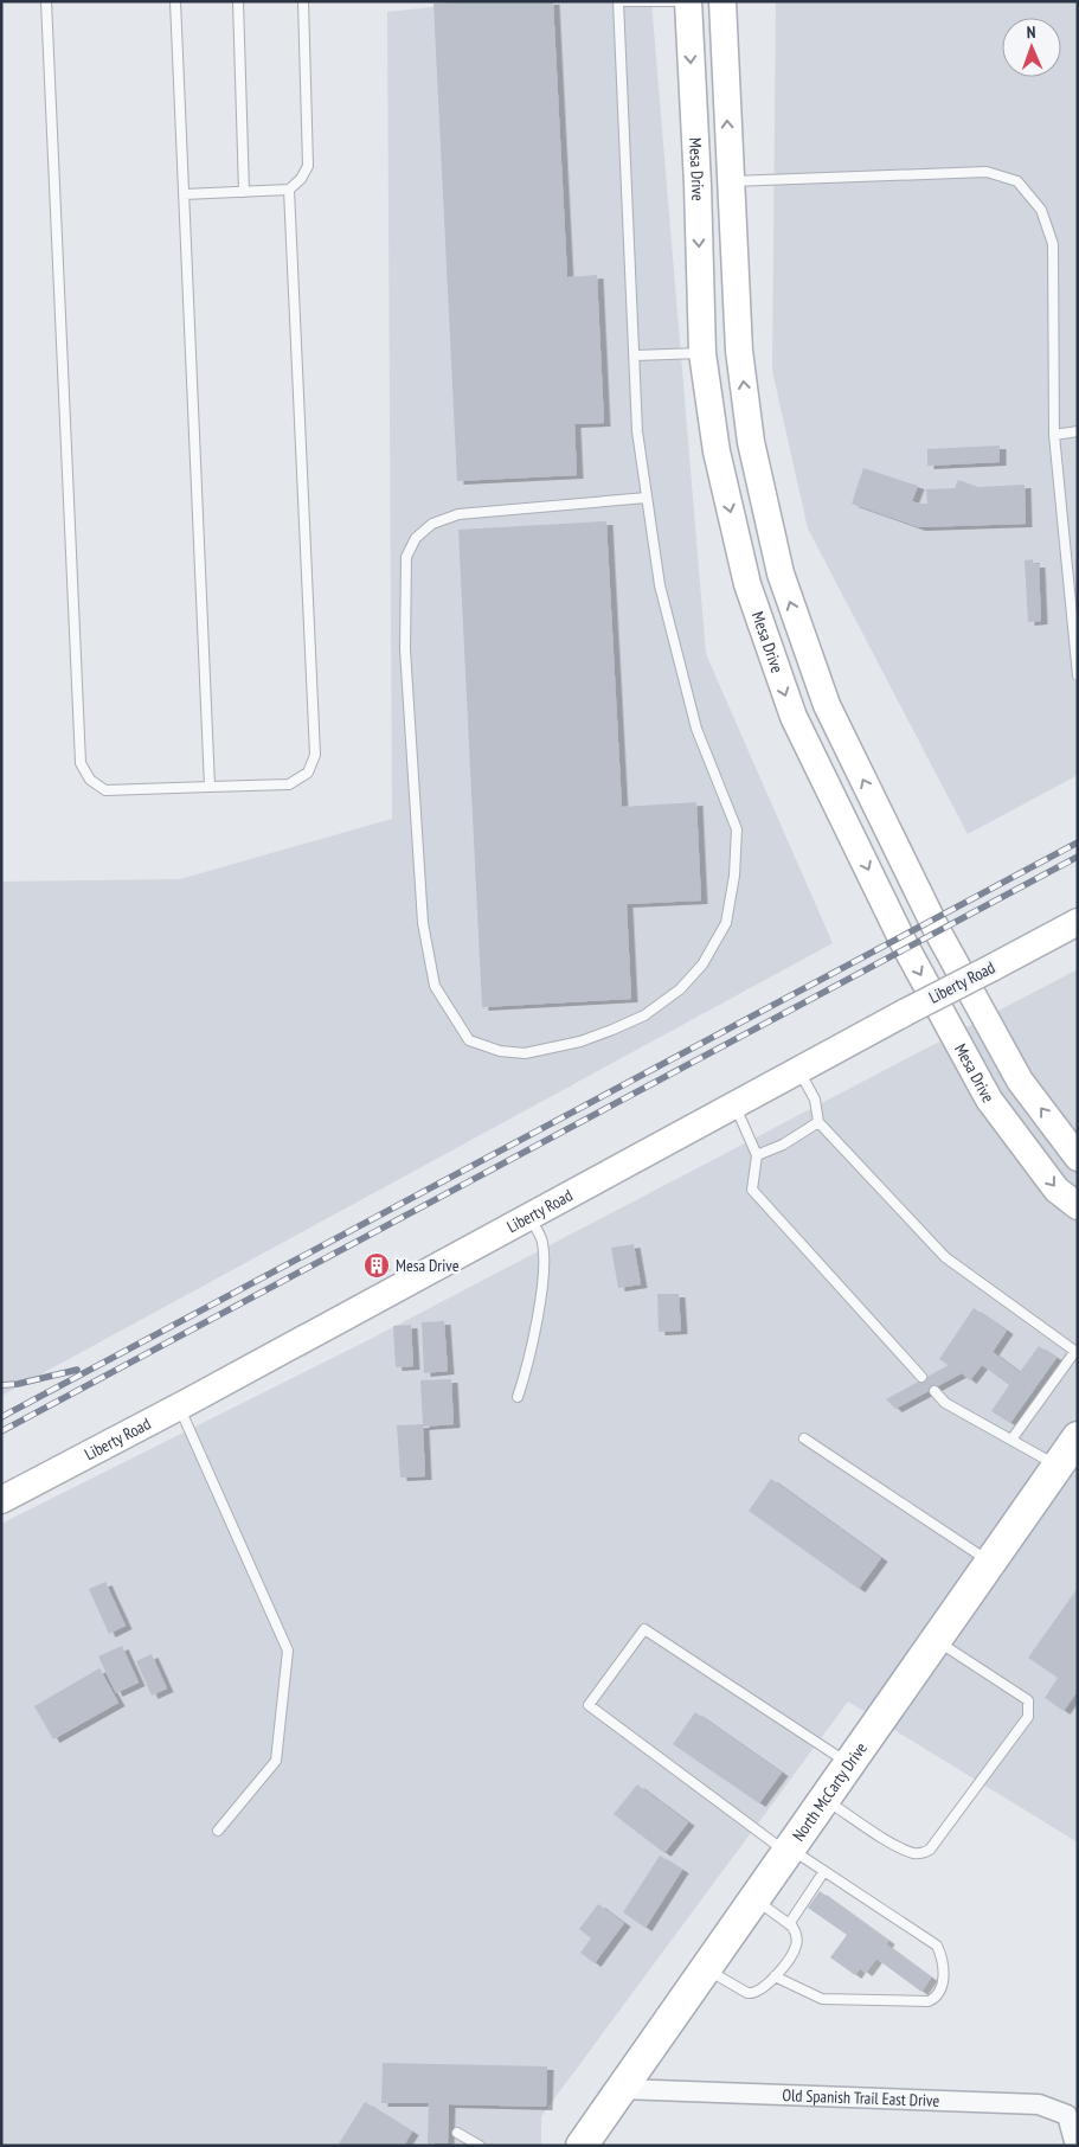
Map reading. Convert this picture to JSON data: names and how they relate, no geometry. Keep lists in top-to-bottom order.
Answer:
{
  "streets": {
    "main road": ["Mesa Drive", "Liberty Road", "North McCarty Drive"],
    "street": ["Old Spanish Trail East Drive"]
  },
  "crossings": [
    ["North McCarty Drive", "Old Spanish Trail East Drive"]
  ],
  "places": {
    "building": ["Mesa Drive"]
  },
  "north": "top"
}
